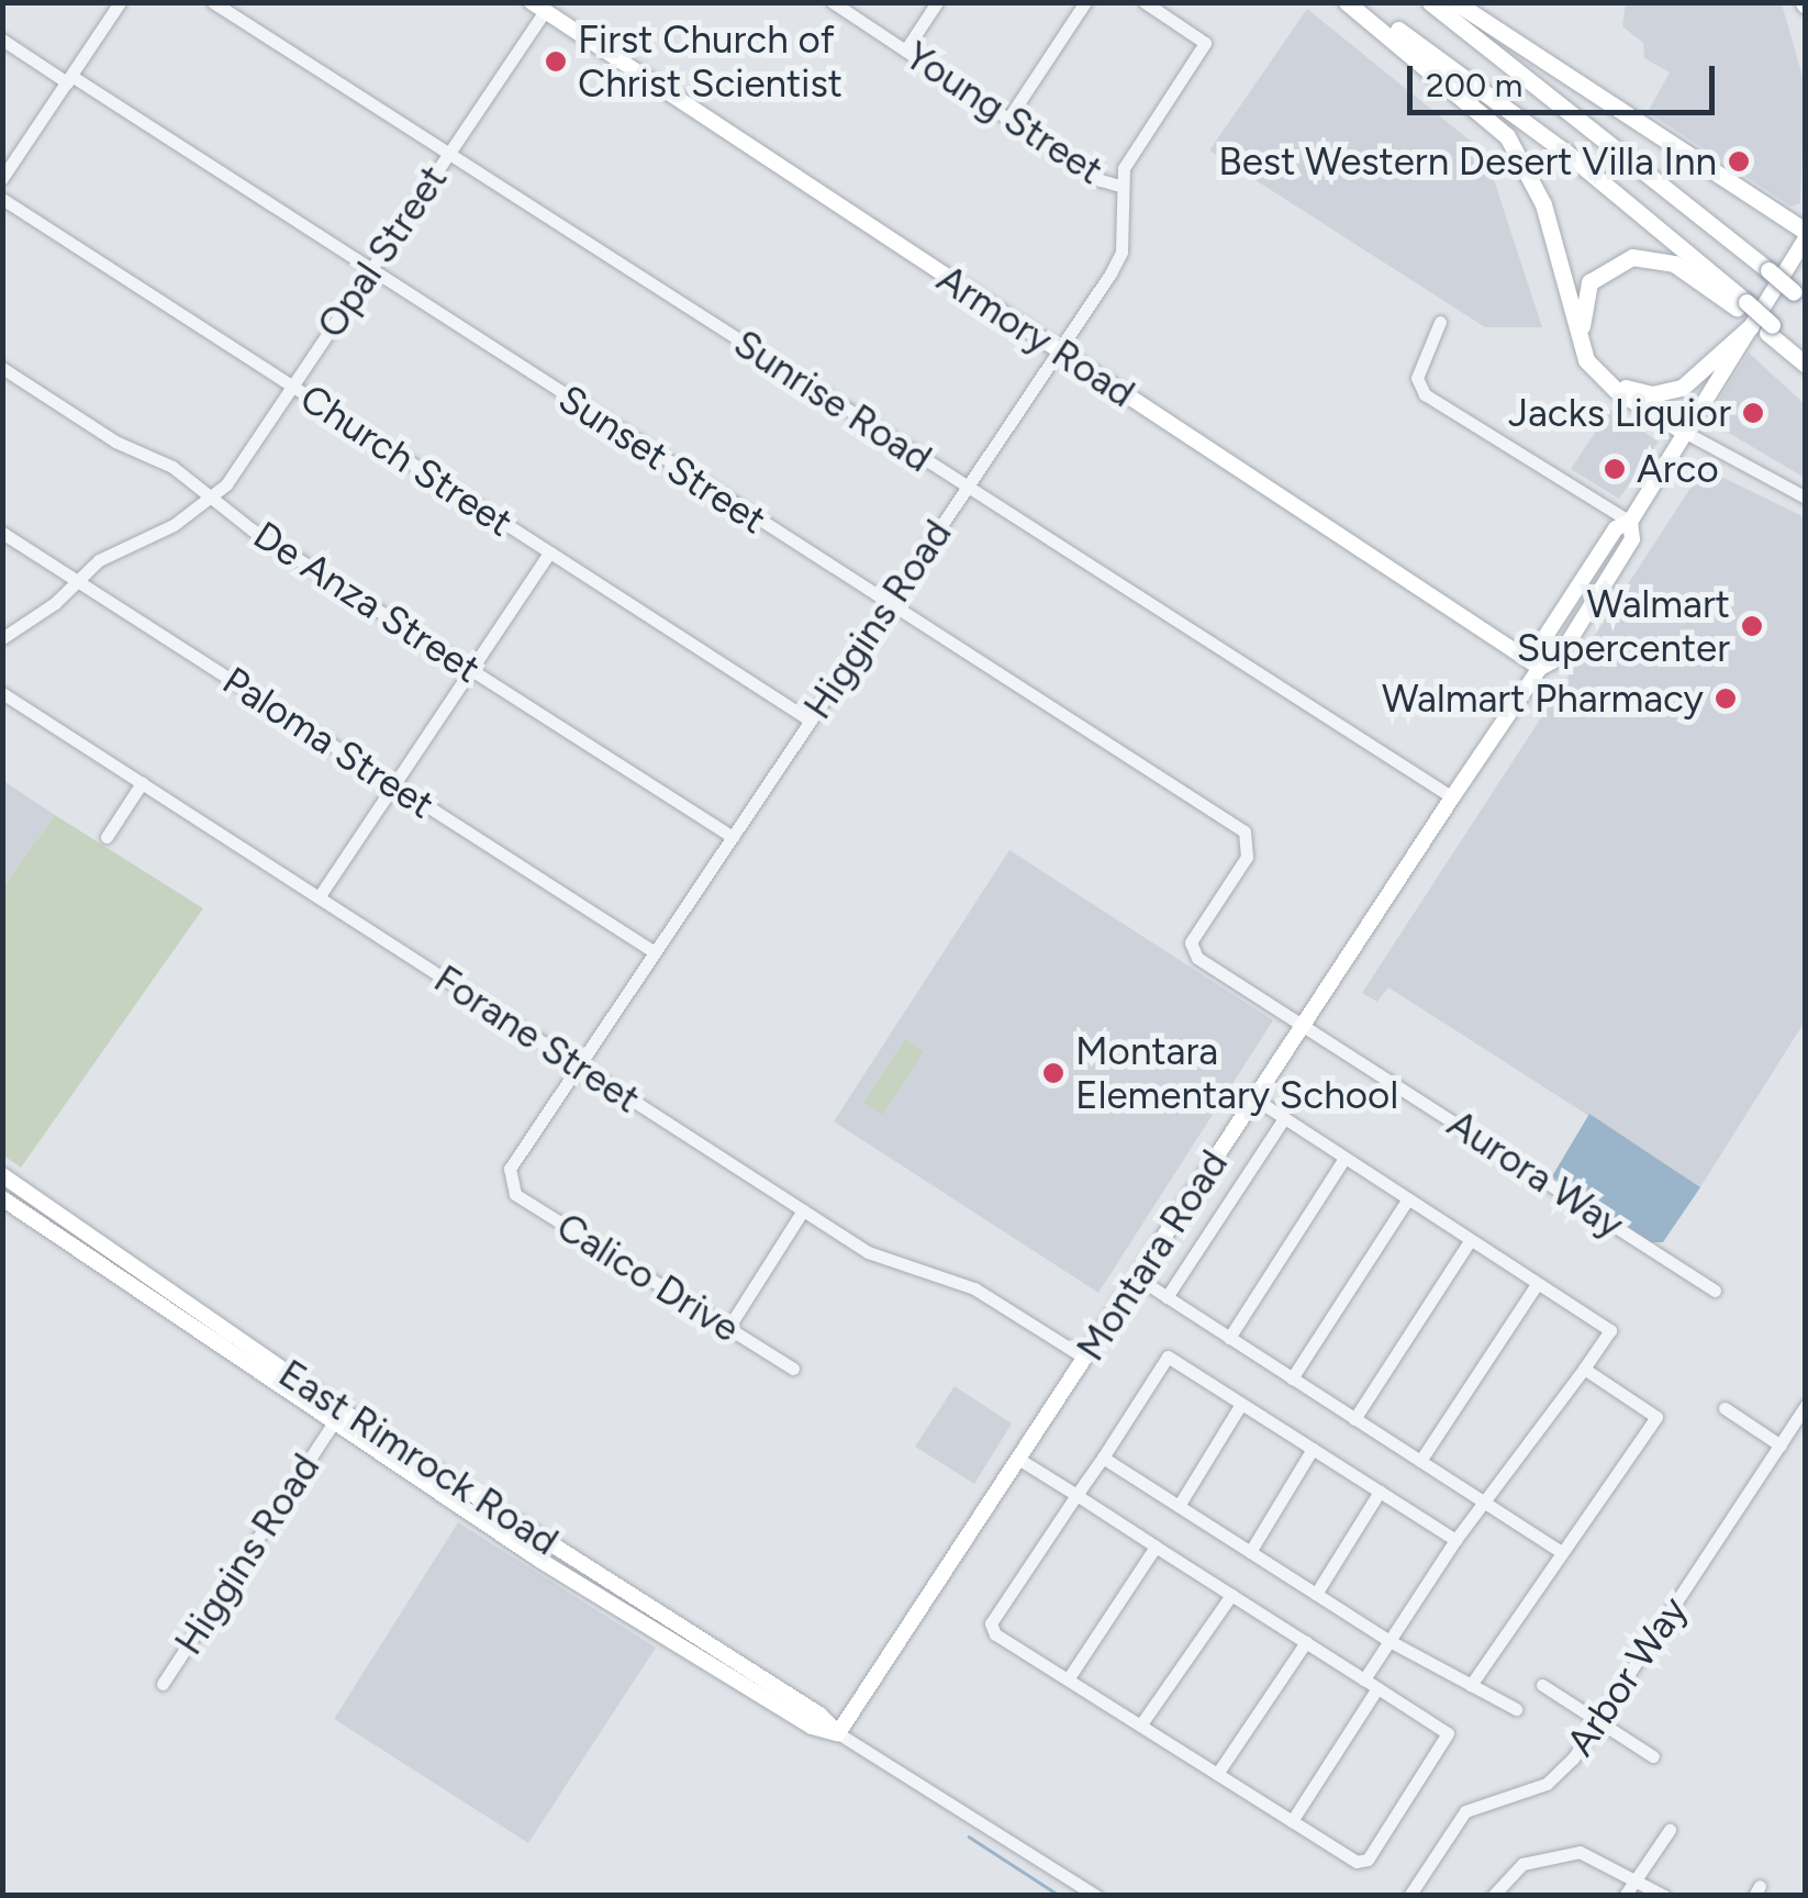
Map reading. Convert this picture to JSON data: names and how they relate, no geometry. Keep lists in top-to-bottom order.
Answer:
{
  "streets": {
    "main road": ["Armory Road", "Montara Road", "East Rimrock Road"],
    "street": [
      "Young Street",
      "Opal Street",
      "Sunrise Road",
      "Sunset Street",
      "Church Street",
      "De Anza Street",
      "Higgins Road",
      "Paloma Street",
      "Forane Street",
      "Aurora Way",
      "Calico Drive",
      "Arbor Way"
    ]
  },
  "crossings": [
    ["Young Street", "Higgins Road"],
    ["Opal Street", "Armory Road"],
    ["Opal Street", "Sunrise Road"],
    ["Opal Street", "Sunset Street"],
    ["Opal Street", "Church Street"],
    ["Opal Street", "De Anza Street"],
    ["Opal Street", "Paloma Street"],
    ["Armory Road", "Higgins Road"],
    ["Armory Road", "Montara Road"],
    ["Sunrise Road", "Higgins Road"],
    ["Sunrise Road", "Montara Road"],
    ["Sunset Street", "Higgins Road"],
    ["Sunset Street", "Aurora Way"],
    ["Church Street", "Higgins Road"],
    ["De Anza Street", "Higgins Road"],
    ["Higgins Road", "Paloma Street"],
    ["Higgins Road", "Forane Street"],
    ["Higgins Road", "Calico Drive"],
    ["Higgins Road", "East Rimrock Road"],
    ["Forane Street", "Montara Road"],
    ["Aurora Way", "Montara Road"],
    ["Montara Road", "East Rimrock Road"]
  ],
  "places": [
    "First Church of Christ Scientist",
    "Best Western Desert Villa Inn",
    "Jacks Liquior",
    "Arco",
    "Walmart Supercenter",
    "Walmart Pharmacy",
    "Montara Elementary School"
  ],
  "scale_bar": "200 m"
}
